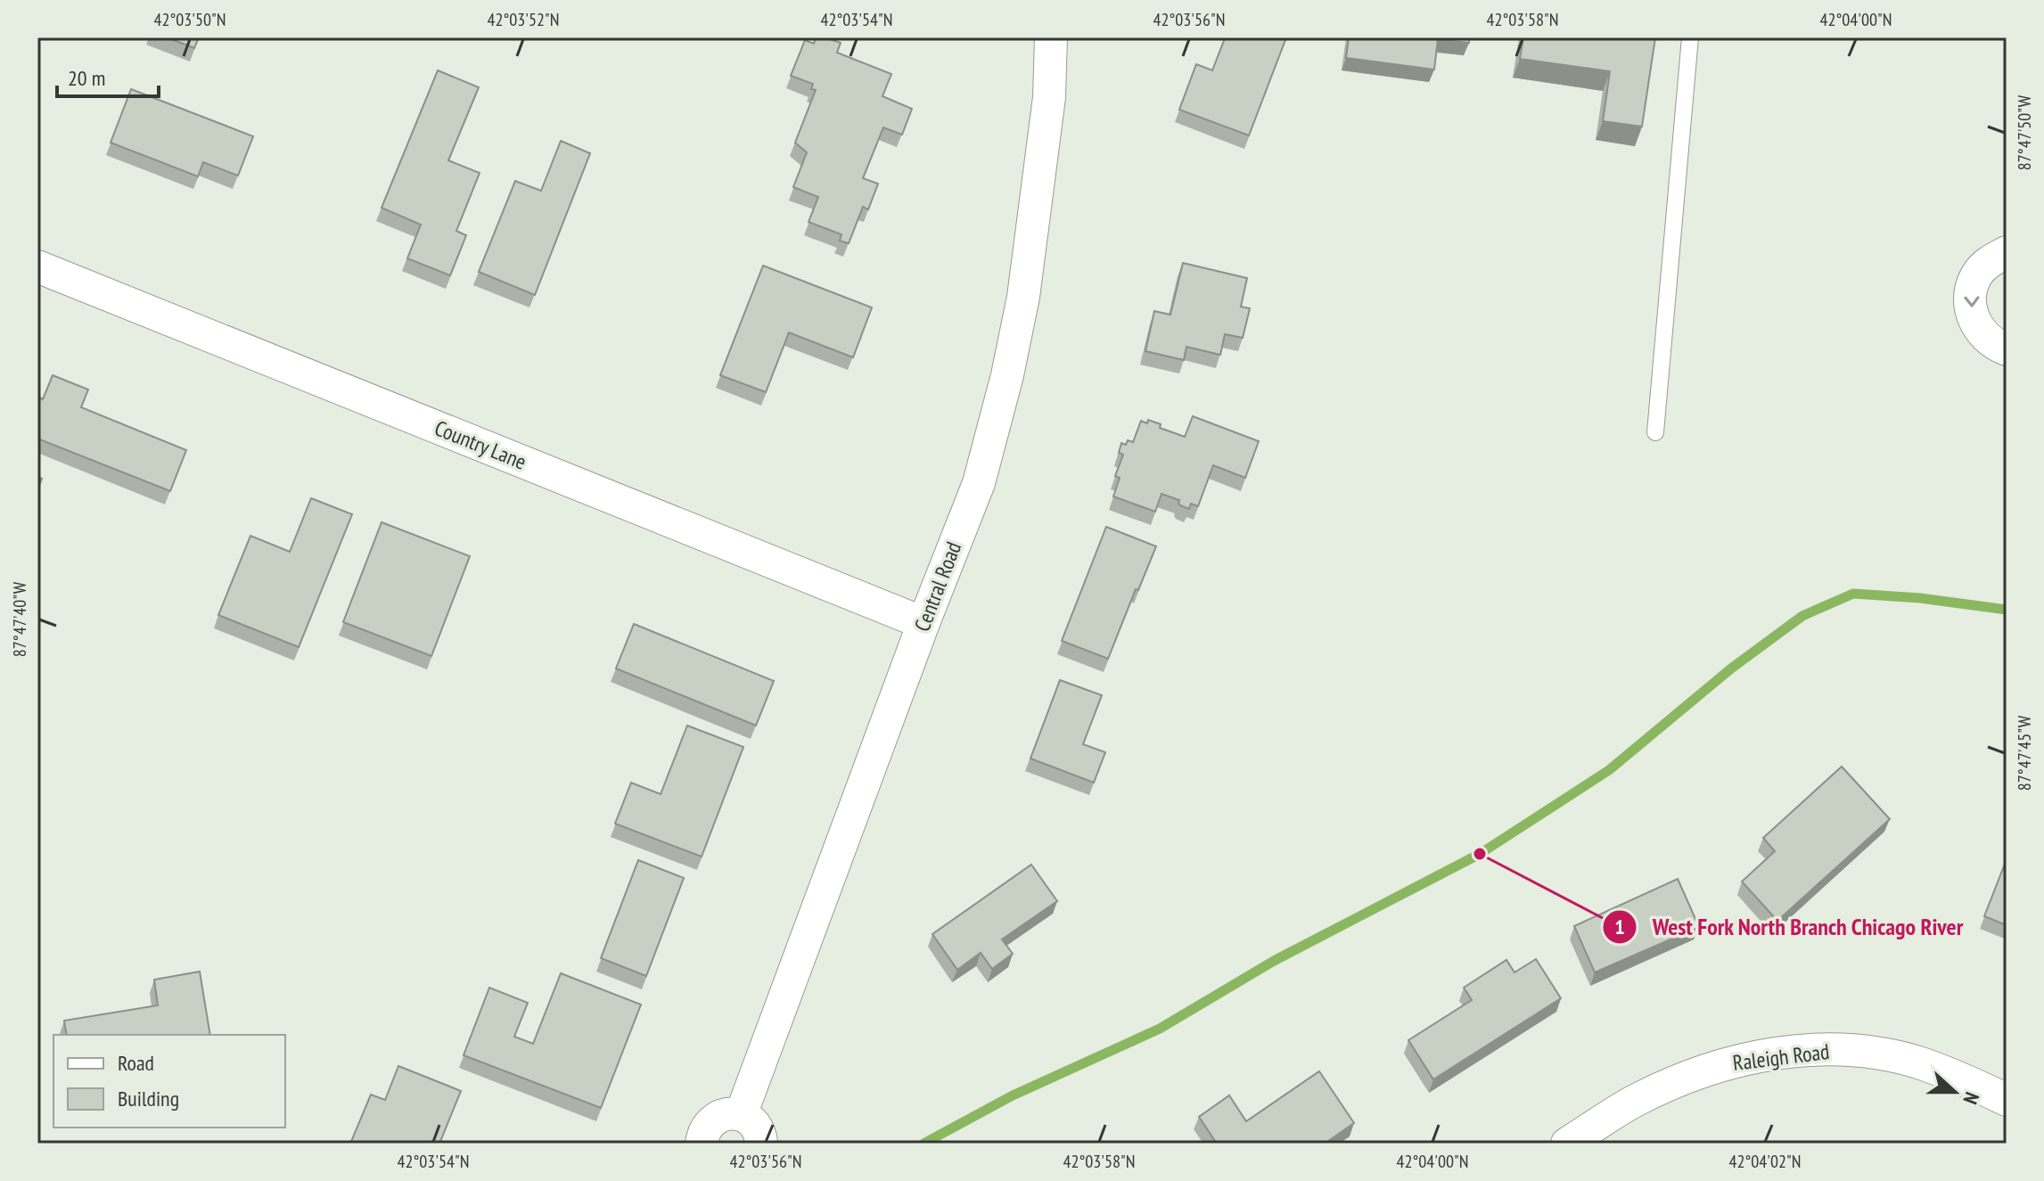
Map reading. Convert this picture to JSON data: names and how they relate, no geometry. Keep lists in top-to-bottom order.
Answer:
{
  "streets": {
    "street": ["Country Lane", "Central Road", "Raleigh Road"]
  },
  "crossings": [
    ["Country Lane", "Central Road"]
  ],
  "places": ["West Fork North Branch Chicago River"],
  "legend": ["Road", "Building"],
  "scale_bar": "20 m",
  "north": "right",
  "coordinates": [
    "42°03'50\"N",
    "42°03'52\"N",
    "42°03'54\"N",
    "42°03'56\"N",
    "42°03'58\"N",
    "42°04'00\"N",
    "87°47'50\"W",
    "87°47'40\"W",
    "87°47'45\"W",
    "42°04'02\"N"
  ]
}
